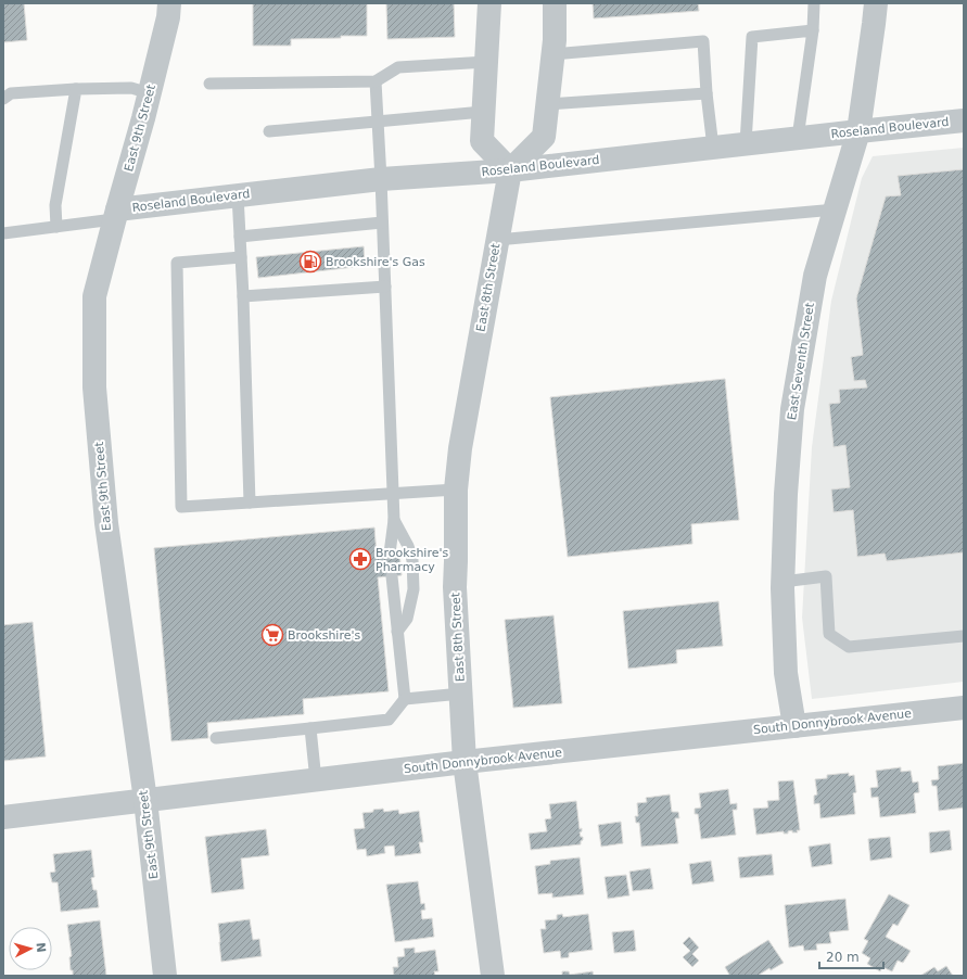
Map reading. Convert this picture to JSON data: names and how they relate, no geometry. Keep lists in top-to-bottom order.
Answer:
{
  "streets": {
    "street": [
      "East 9th Street",
      "Roseland Boulevard",
      "East 8th Street",
      "East Seventh Street",
      "South Donnybrook Avenue"
    ]
  },
  "crossings": [
    ["East 9th Street", "Roseland Boulevard"],
    ["East 9th Street", "South Donnybrook Avenue"],
    ["Roseland Boulevard", "East 8th Street"],
    ["Roseland Boulevard", "East Seventh Street"],
    ["East 8th Street", "South Donnybrook Avenue"],
    ["East Seventh Street", "South Donnybrook Avenue"]
  ],
  "places": {
    "fuel station": ["Brookshire's Gas"],
    "pharmacy": ["Brookshire's Pharmacy"],
    "supermarket": ["Brookshire's"]
  },
  "scale_bar": "20 m",
  "north": "right"
}
